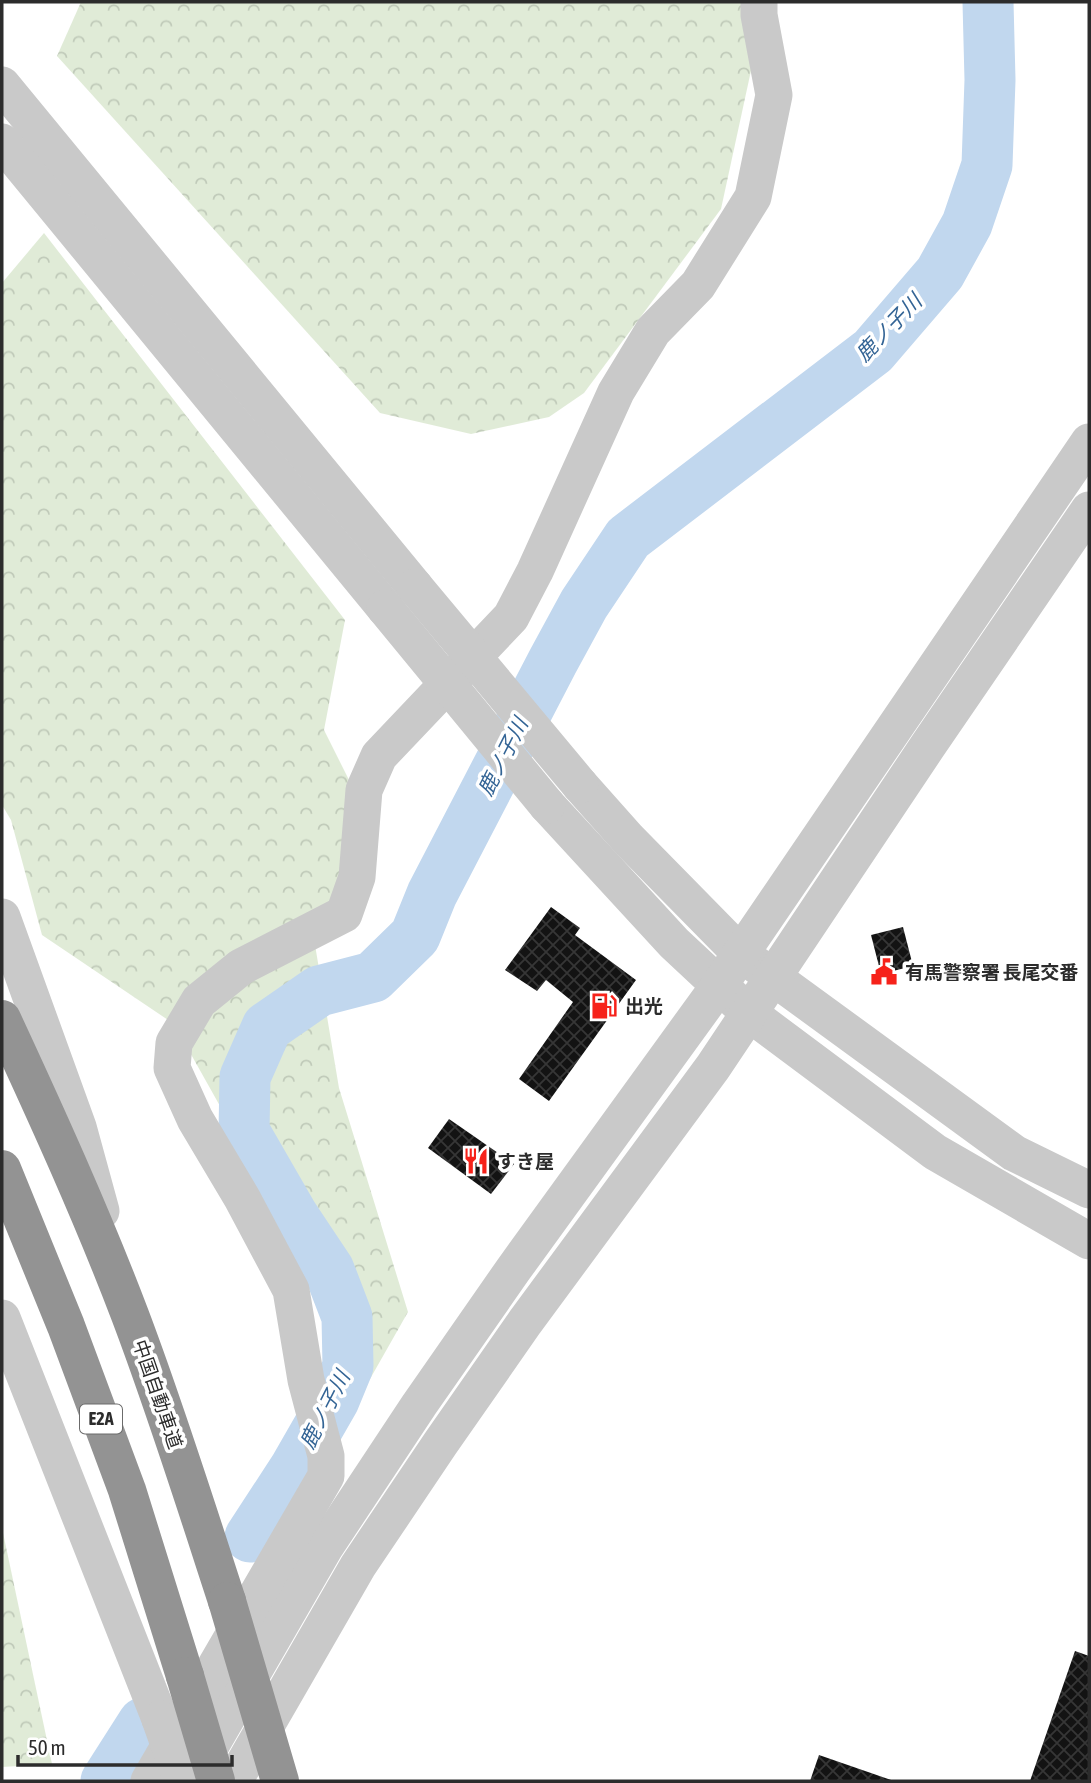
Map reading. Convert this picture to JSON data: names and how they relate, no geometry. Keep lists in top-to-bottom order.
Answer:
{
  "streets": {
    "highway": ["中国自動車道", "E2A"]
  },
  "water": ["鹿ノ子川"],
  "places": {
    "public building": ["有馬警察署 長尾交番"],
    "fuel station": ["出光"],
    "restaurant": ["すき屋"]
  },
  "scale_bar": "50 m"
}
